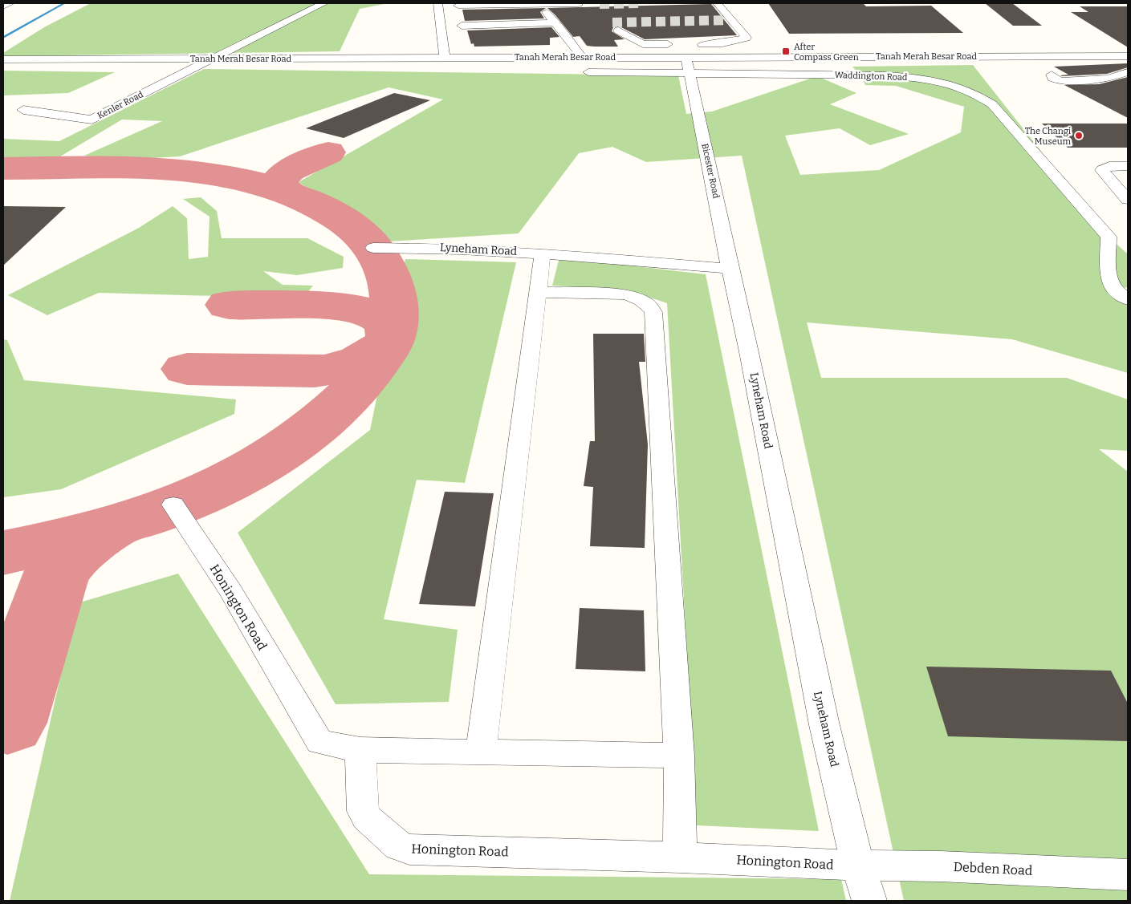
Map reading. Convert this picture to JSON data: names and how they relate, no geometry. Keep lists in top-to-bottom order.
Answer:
{
  "streets": {
    "street": [
      "Tanah Merah Besar Road",
      "Waddington Road",
      "Kenler Road",
      "Bicester Road",
      "Lyneham Road",
      "Honington Road",
      "Debden Road"
    ]
  },
  "crossings": [
    ["Tanah Merah Besar Road", "Kenler Road"],
    ["Tanah Merah Besar Road", "Bicester Road"],
    ["Waddington Road", "Bicester Road"],
    ["Bicester Road", "Lyneham Road"],
    ["Lyneham Road", "Honington Road"],
    ["Lyneham Road", "Debden Road"],
    ["Honington Road", "Debden Road"]
  ],
  "places": {
    "transit": ["After Compass Green"],
    "other": ["The Changi Museum"]
  }
}
